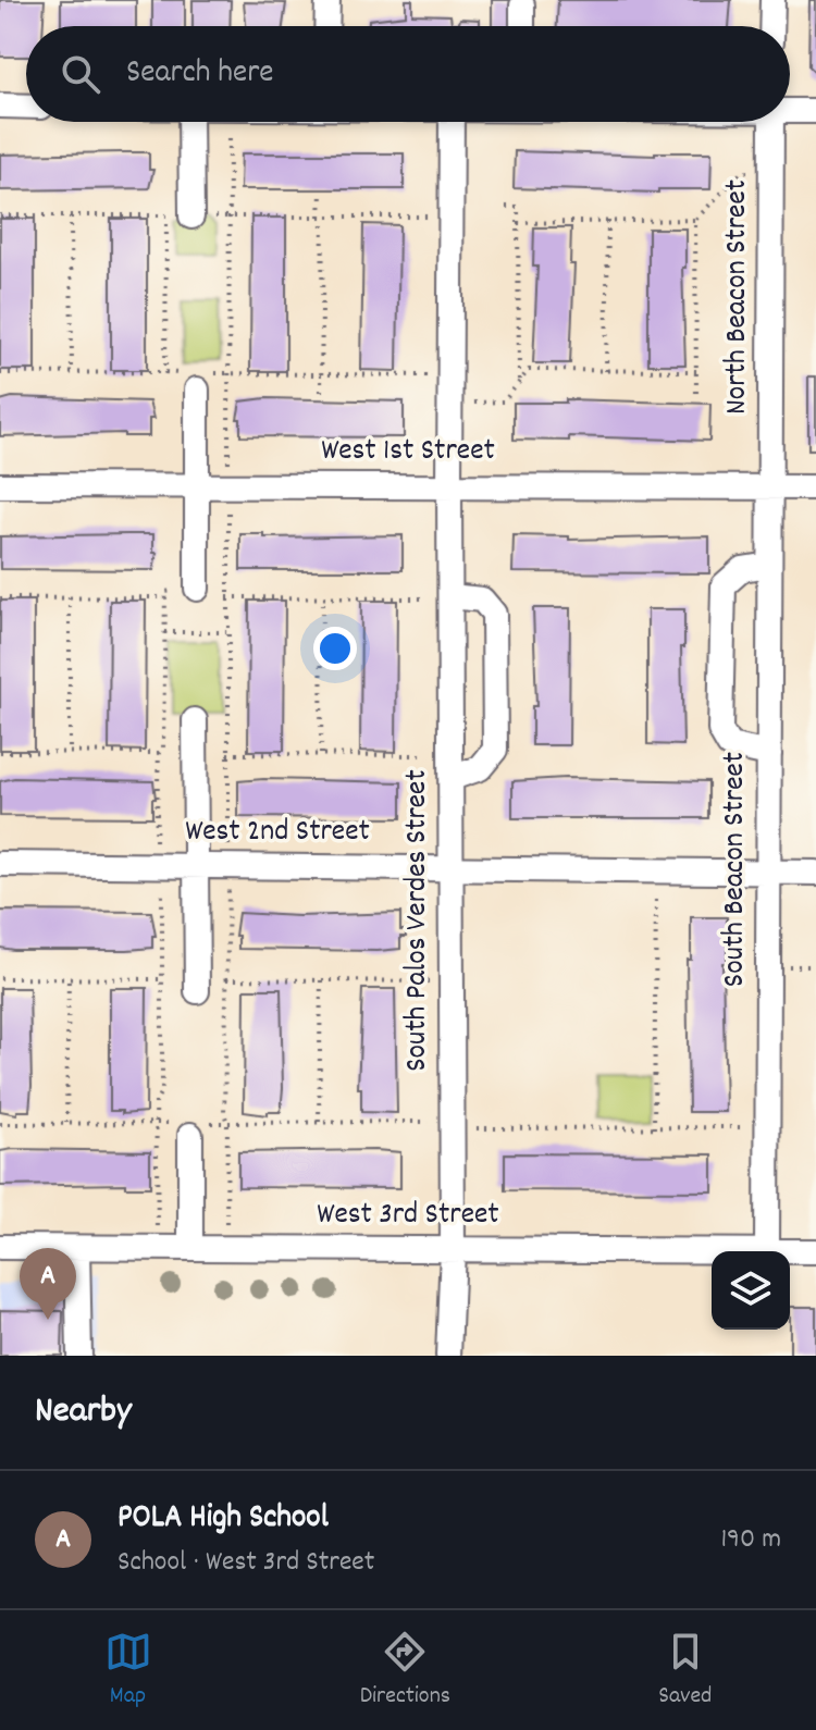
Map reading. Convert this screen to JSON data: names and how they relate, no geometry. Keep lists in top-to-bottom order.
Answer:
{
  "streets": {
    "street": [
      "North Beacon Street",
      "West 1st Street",
      "West 2nd Street",
      "South Beacon Street",
      "South Palos Verdes Street",
      "West 3rd Street"
    ]
  },
  "crossings": [
    ["North Beacon Street", "West 1st Street"],
    ["North Beacon Street", "South Beacon Street"],
    ["West 1st Street", "South Beacon Street"],
    ["West 1st Street", "South Palos Verdes Street"],
    ["West 2nd Street", "South Beacon Street"],
    ["West 2nd Street", "South Palos Verdes Street"],
    ["South Beacon Street", "West 3rd Street"],
    ["South Palos Verdes Street", "West 3rd Street"]
  ],
  "page": {
    "search": "Search here",
    "pins": "A",
    "heading": "Nearby",
    "list": [
      {
        "mark": "A",
        "name": "POLA High School",
        "note": "School · West 3rd Street",
        "value": "190 m"
      }
    ],
    "nav": ["Map", "Directions", "Saved"]
  }
}
